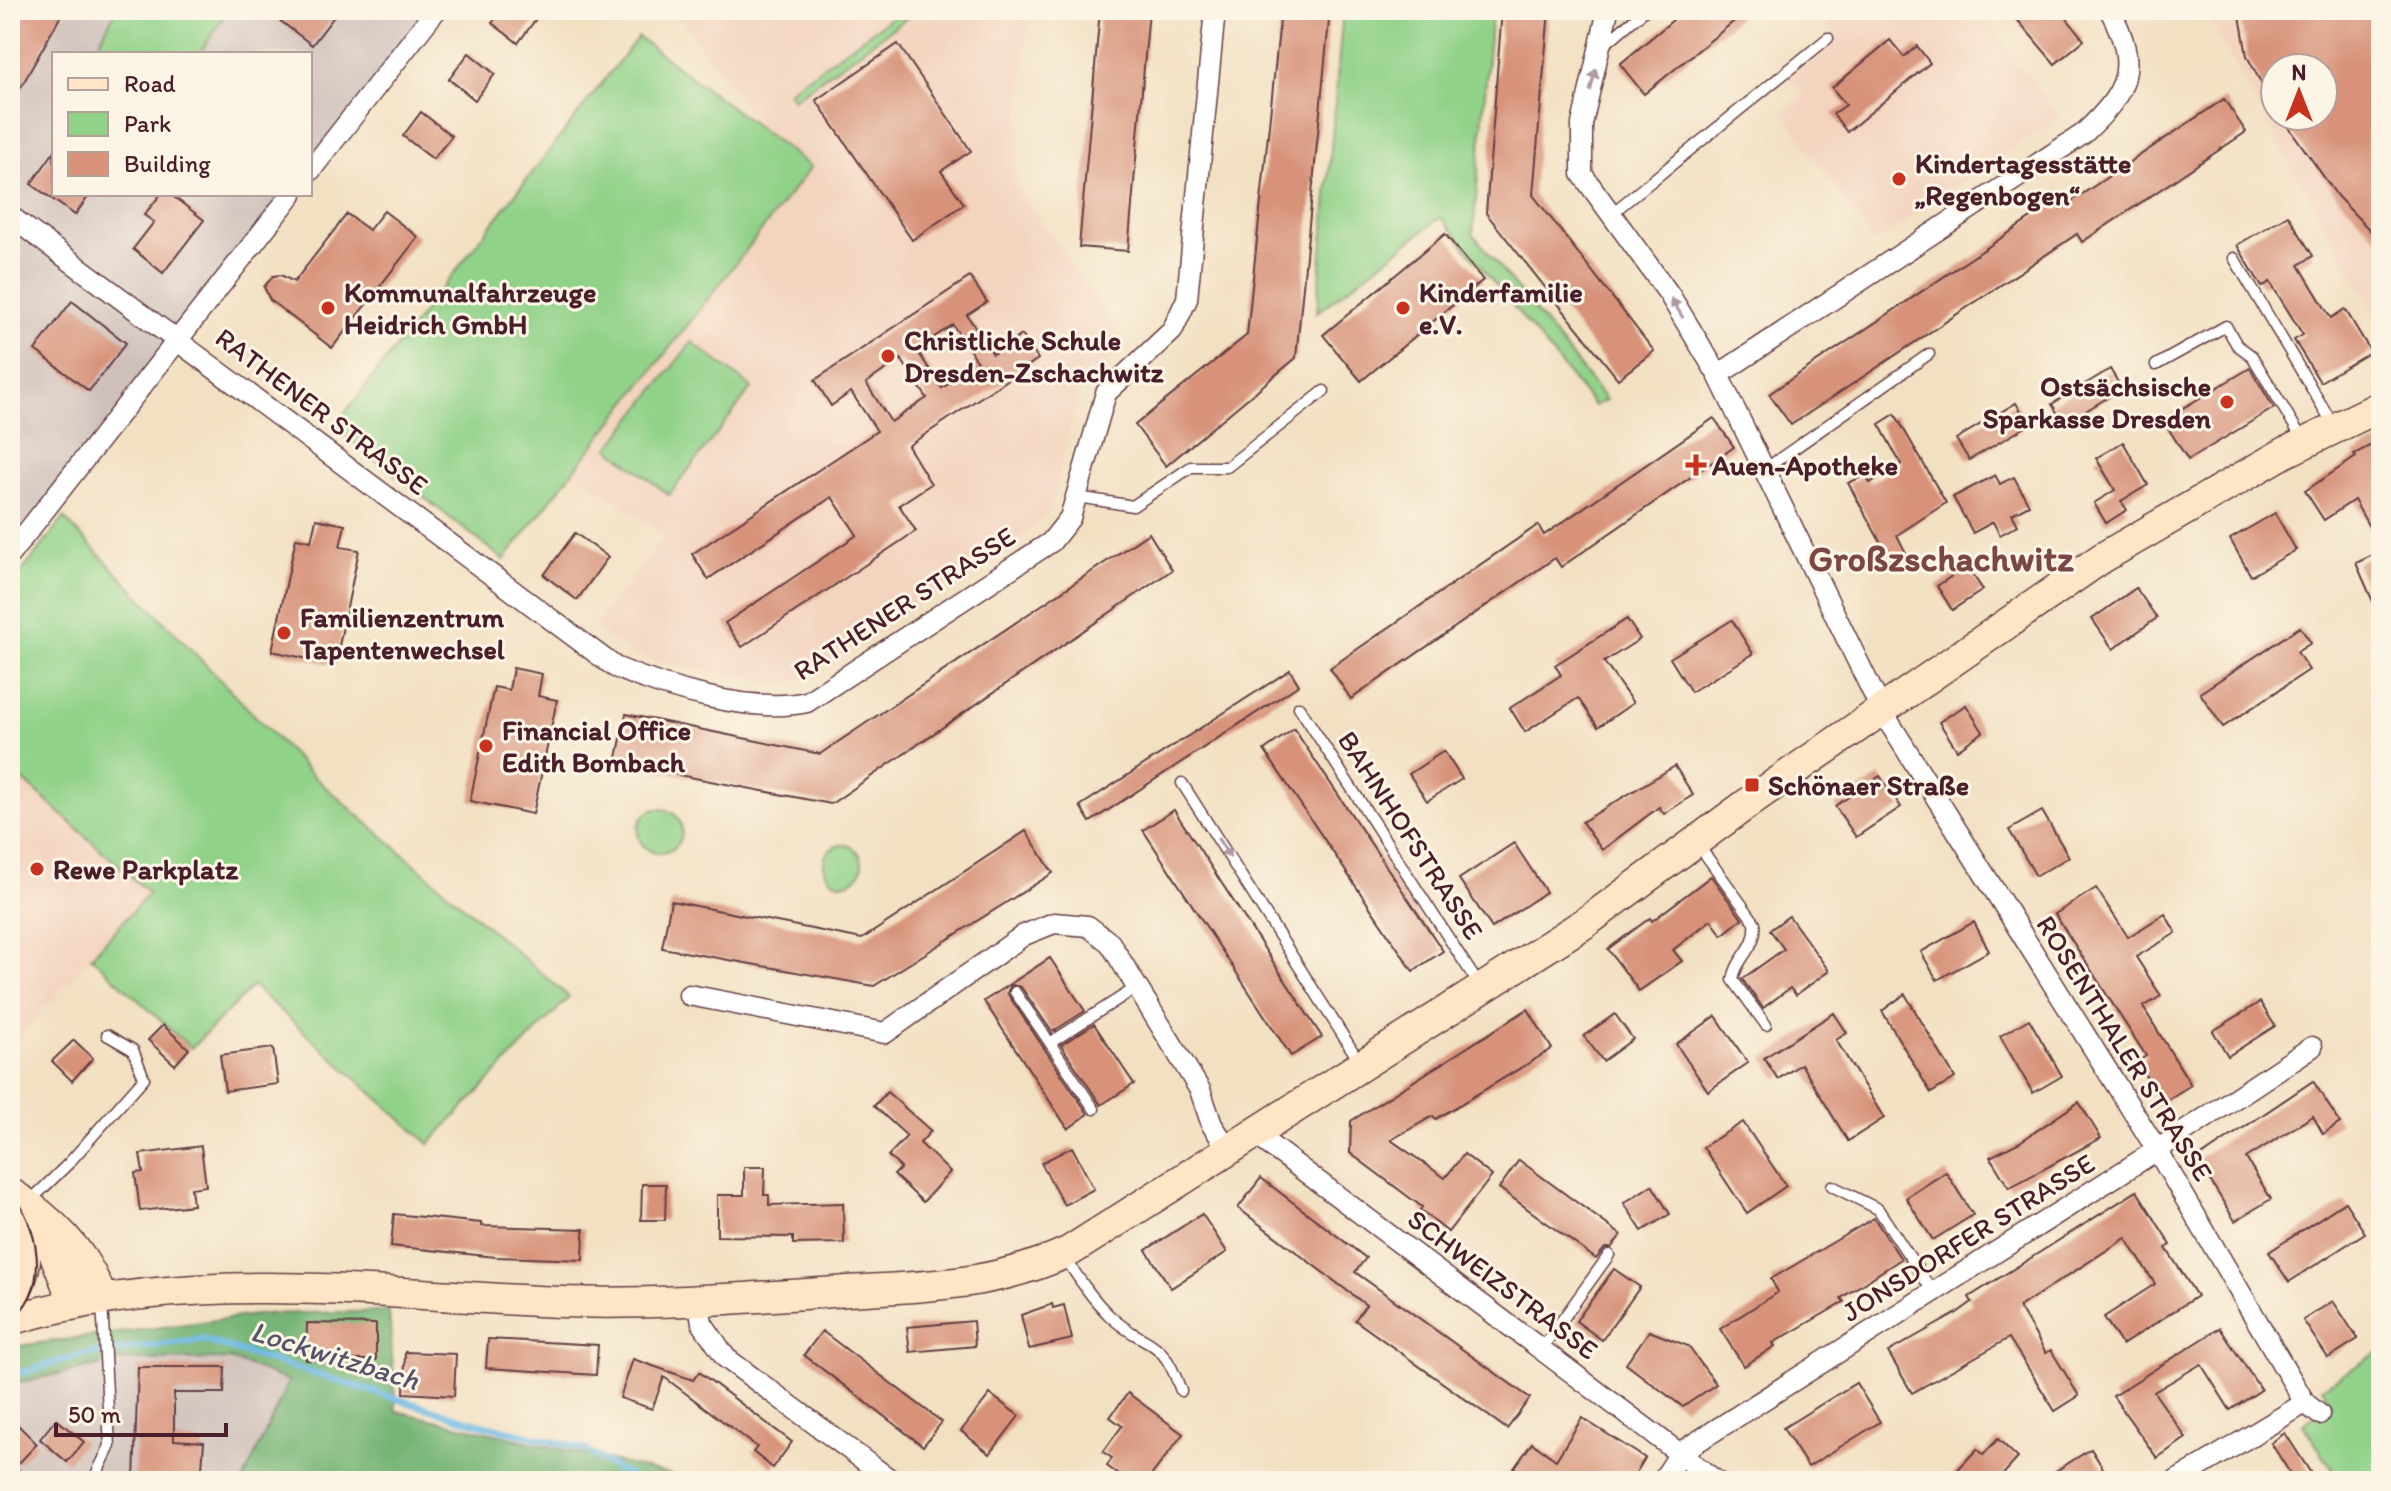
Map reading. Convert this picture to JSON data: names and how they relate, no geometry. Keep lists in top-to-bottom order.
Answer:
{
  "streets": {
    "street": [
      "RATHENER STRASSE",
      "ROSENTHALER STRASSE",
      "JONSDORFER STRASSE",
      "SCHWEIZSTRASSE"
    ],
    "lane": ["BAHNHOFSTRASSE"]
  },
  "crossings": [
    ["ROSENTHALER STRASSE", "JONSDORFER STRASSE"],
    ["JONSDORFER STRASSE", "SCHWEIZSTRASSE"]
  ],
  "districts": ["Großzschachwitz"],
  "water": ["Lockwitzbach"],
  "places": {
    "other": [
      "Kindertagesstätte „Regenbogen“",
      "Kommunalfahrzeuge Heidrich GmbH",
      "Kinderfamilie e.V.",
      "Christliche Schule Dresden-Zschachwitz",
      "Ostsächsische Sparkasse Dresden",
      "Familienzentrum Tapentenwechsel",
      "Financial Office Edith Bombach",
      "Rewe Parkplatz"
    ],
    "health": ["Auen-Apotheke"],
    "transit": ["Schönaer Straße"]
  },
  "legend": ["Road", "Park", "Building"],
  "scale_bar": "50 m",
  "north": "top"
}
